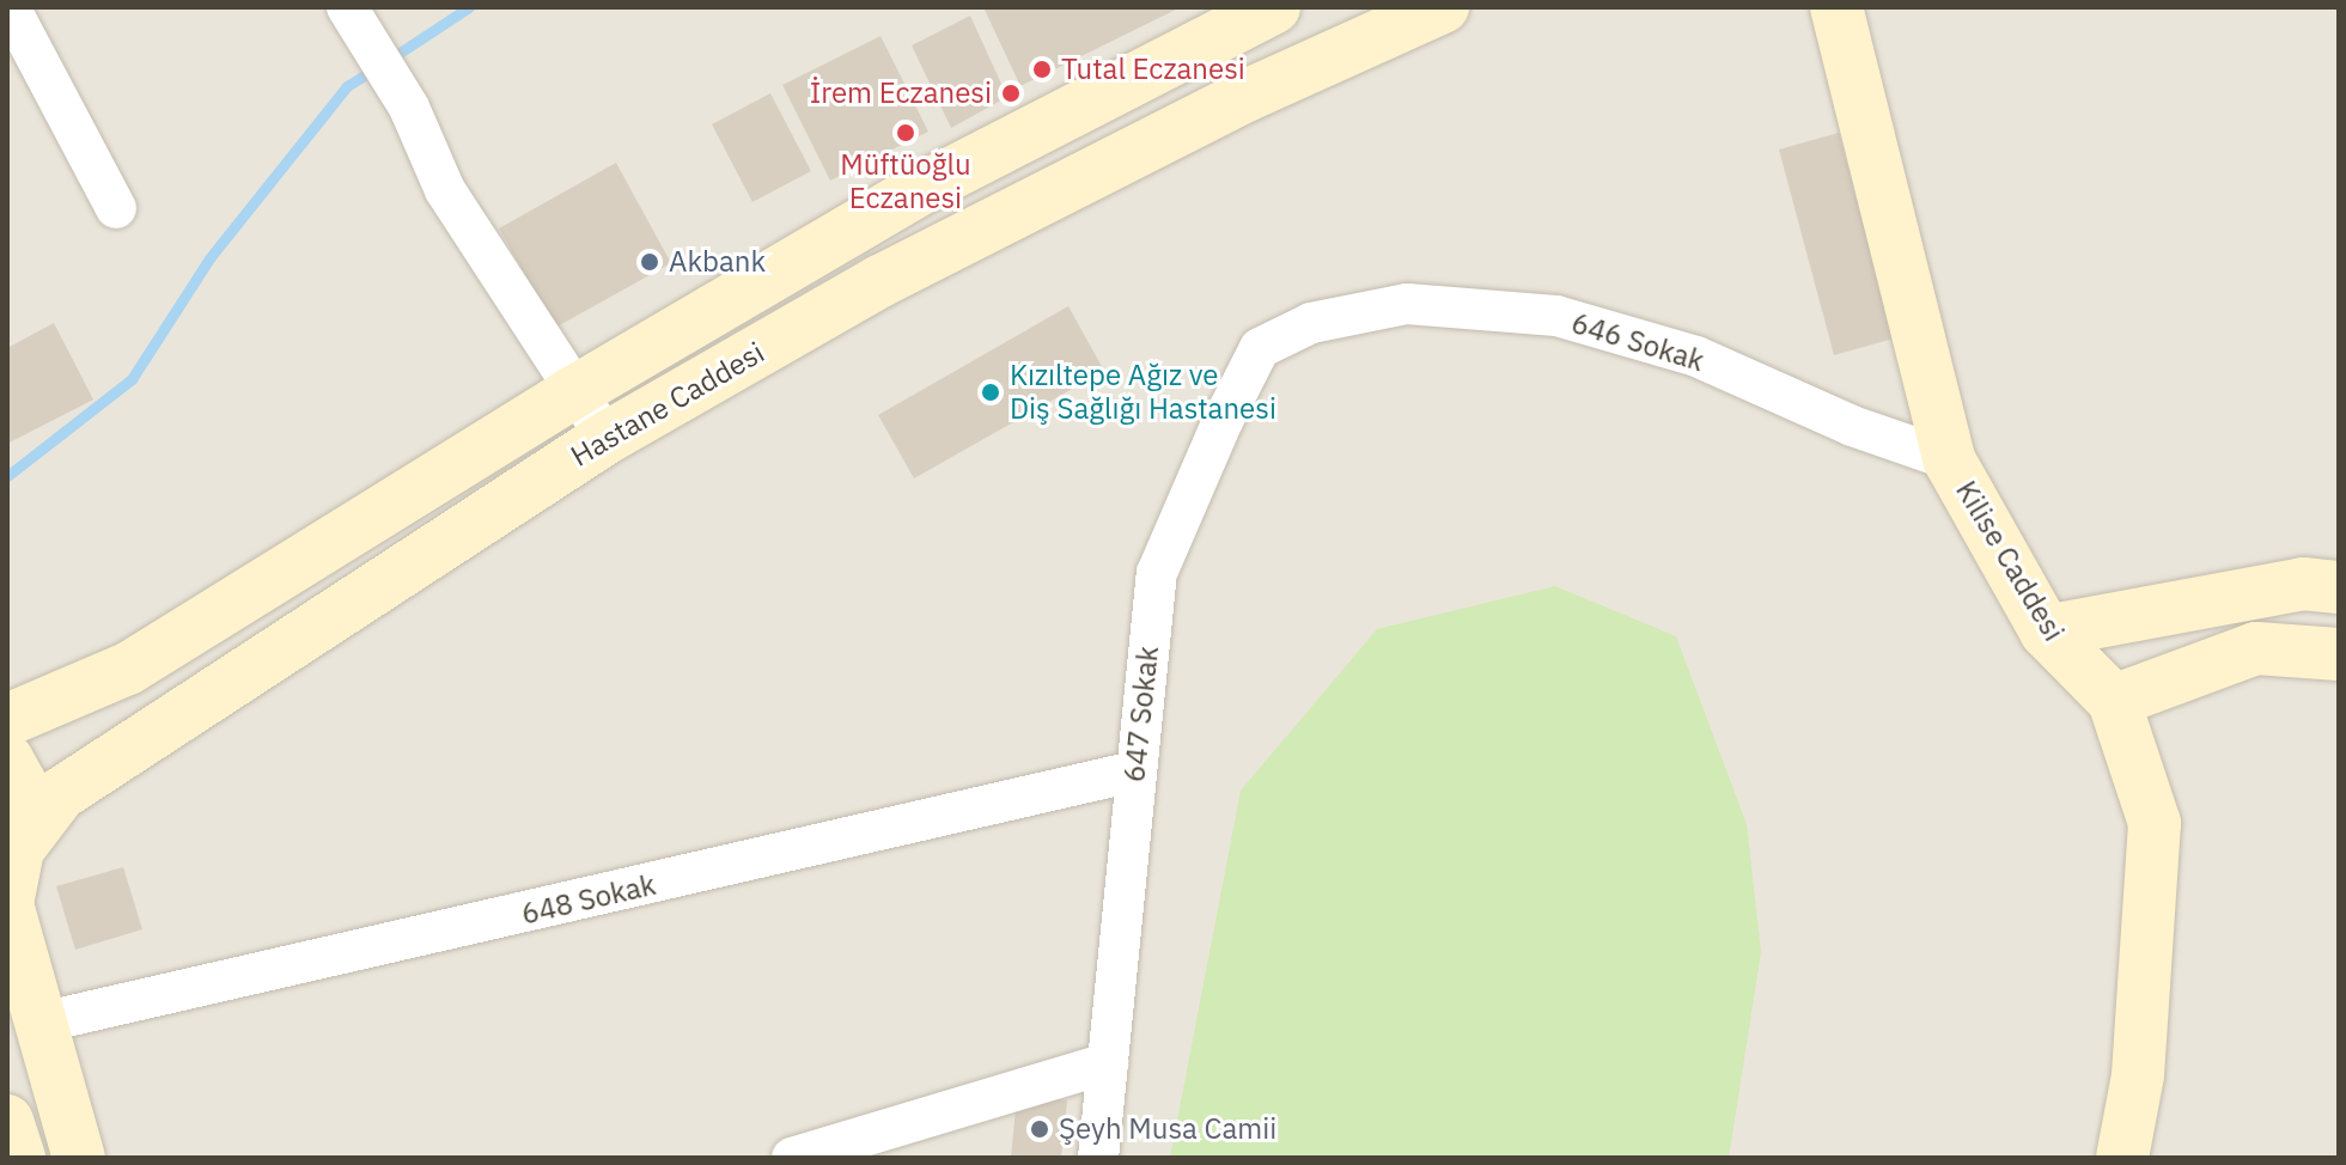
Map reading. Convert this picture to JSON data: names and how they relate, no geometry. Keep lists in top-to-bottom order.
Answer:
{
  "streets": {
    "main road": ["Hastane Caddesi", "Kilise Caddesi"],
    "street": ["646 Sokak", "647 Sokak", "648 Sokak"]
  },
  "crossings": [
    ["646 Sokak", "Kilise Caddesi"],
    ["646 Sokak", "647 Sokak"],
    ["647 Sokak", "648 Sokak"]
  ],
  "places": [
    "Tutal Eczanesi",
    "İrem Eczanesi",
    "Müftüoğlu Eczanesi",
    "Akbank",
    "Kızıltepe Ağız ve Diş Sağlığı Hastanesi",
    "Şeyh Musa Camii"
  ]
}
